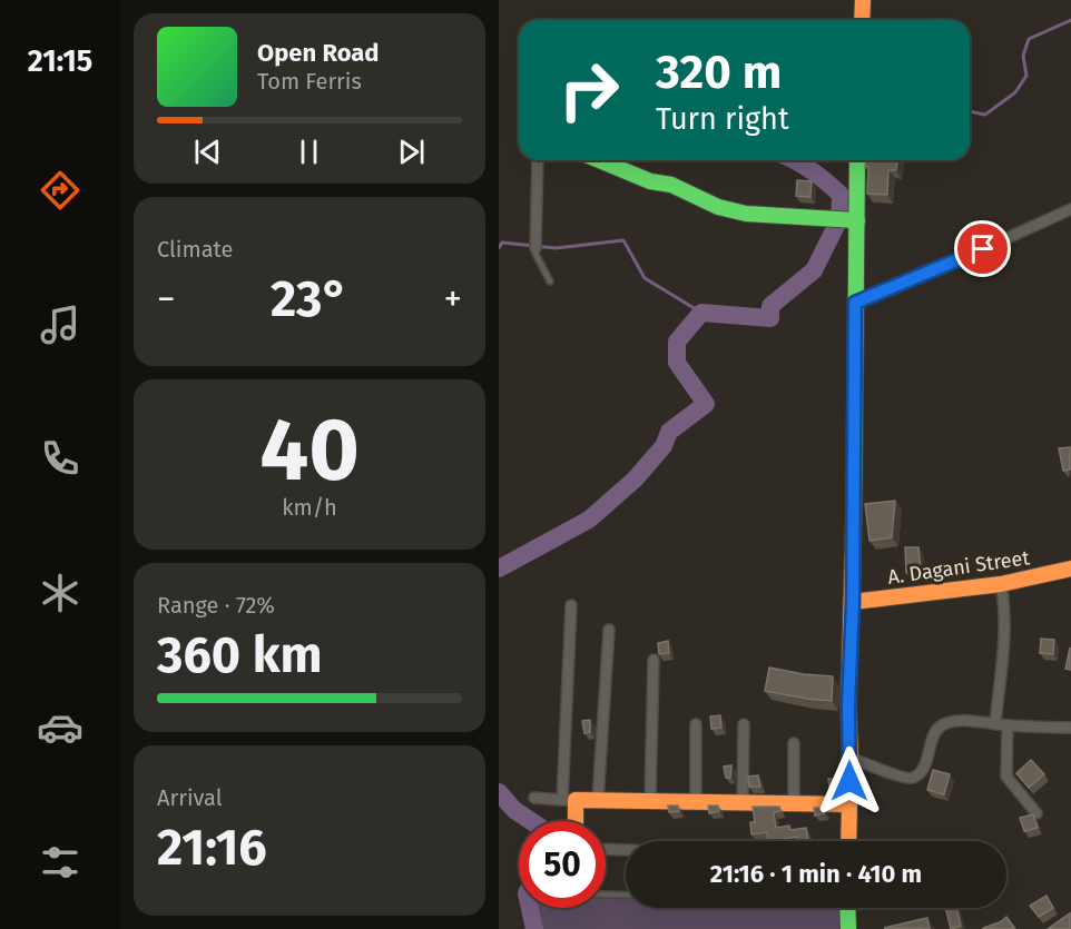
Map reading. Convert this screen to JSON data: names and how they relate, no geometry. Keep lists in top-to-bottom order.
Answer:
{
  "streets": {
    "street": ["A. Dagani Street"]
  },
  "page": {
    "tabs": "21:15",
    "turn": ["320 m", "Turn right"],
    "song": ["Open Road", "Tom Ferris"],
    "tile": [
      "Climate",
      ["40", "km/h"],
      ["Range · 72%", "360 km"],
      ["Arrival", "21:16"]
    ],
    "heat": ["−", "23°", "+"],
    "limit": "50",
    "trip": "21:16 · 1 min · 410 m"
  }
}
